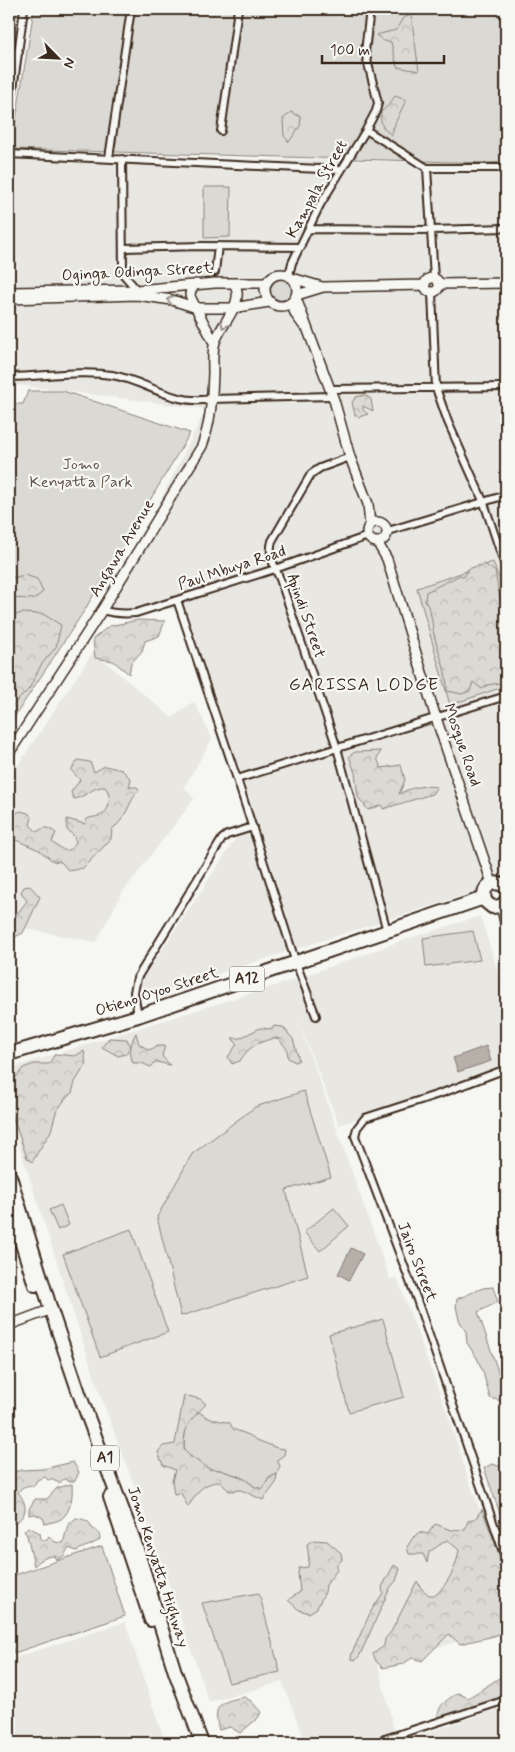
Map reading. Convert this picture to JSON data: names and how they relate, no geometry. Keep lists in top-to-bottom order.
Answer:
{
  "streets": {
    "highway": [
      "A12",
      "Otieno Oyoo Street",
      "A1",
      "Jomo Kenyatta Highway"
    ],
    "main road": ["Oginga Odinga Street", "Angawa Avenue", "Mosque Road"],
    "street": [
      "Kampala Street",
      "Paul Mbuya Road",
      "Apindi Street",
      "Jairo Street"
    ]
  },
  "crossings": [
    ["Kampala Street", "Oginga Odinga Street"],
    ["Oginga Odinga Street", "Angawa Avenue"],
    ["Angawa Avenue", "Paul Mbuya Road"],
    ["Paul Mbuya Road", "Apindi Street"],
    ["Paul Mbuya Road", "Mosque Road"],
    ["Apindi Street", "Otieno Oyoo Street"]
  ],
  "districts": ["GARISSA LODGE"],
  "parks": ["Jomo Kenyatta Park"],
  "scale_bar": "100 m",
  "north": "bottom right"
}
